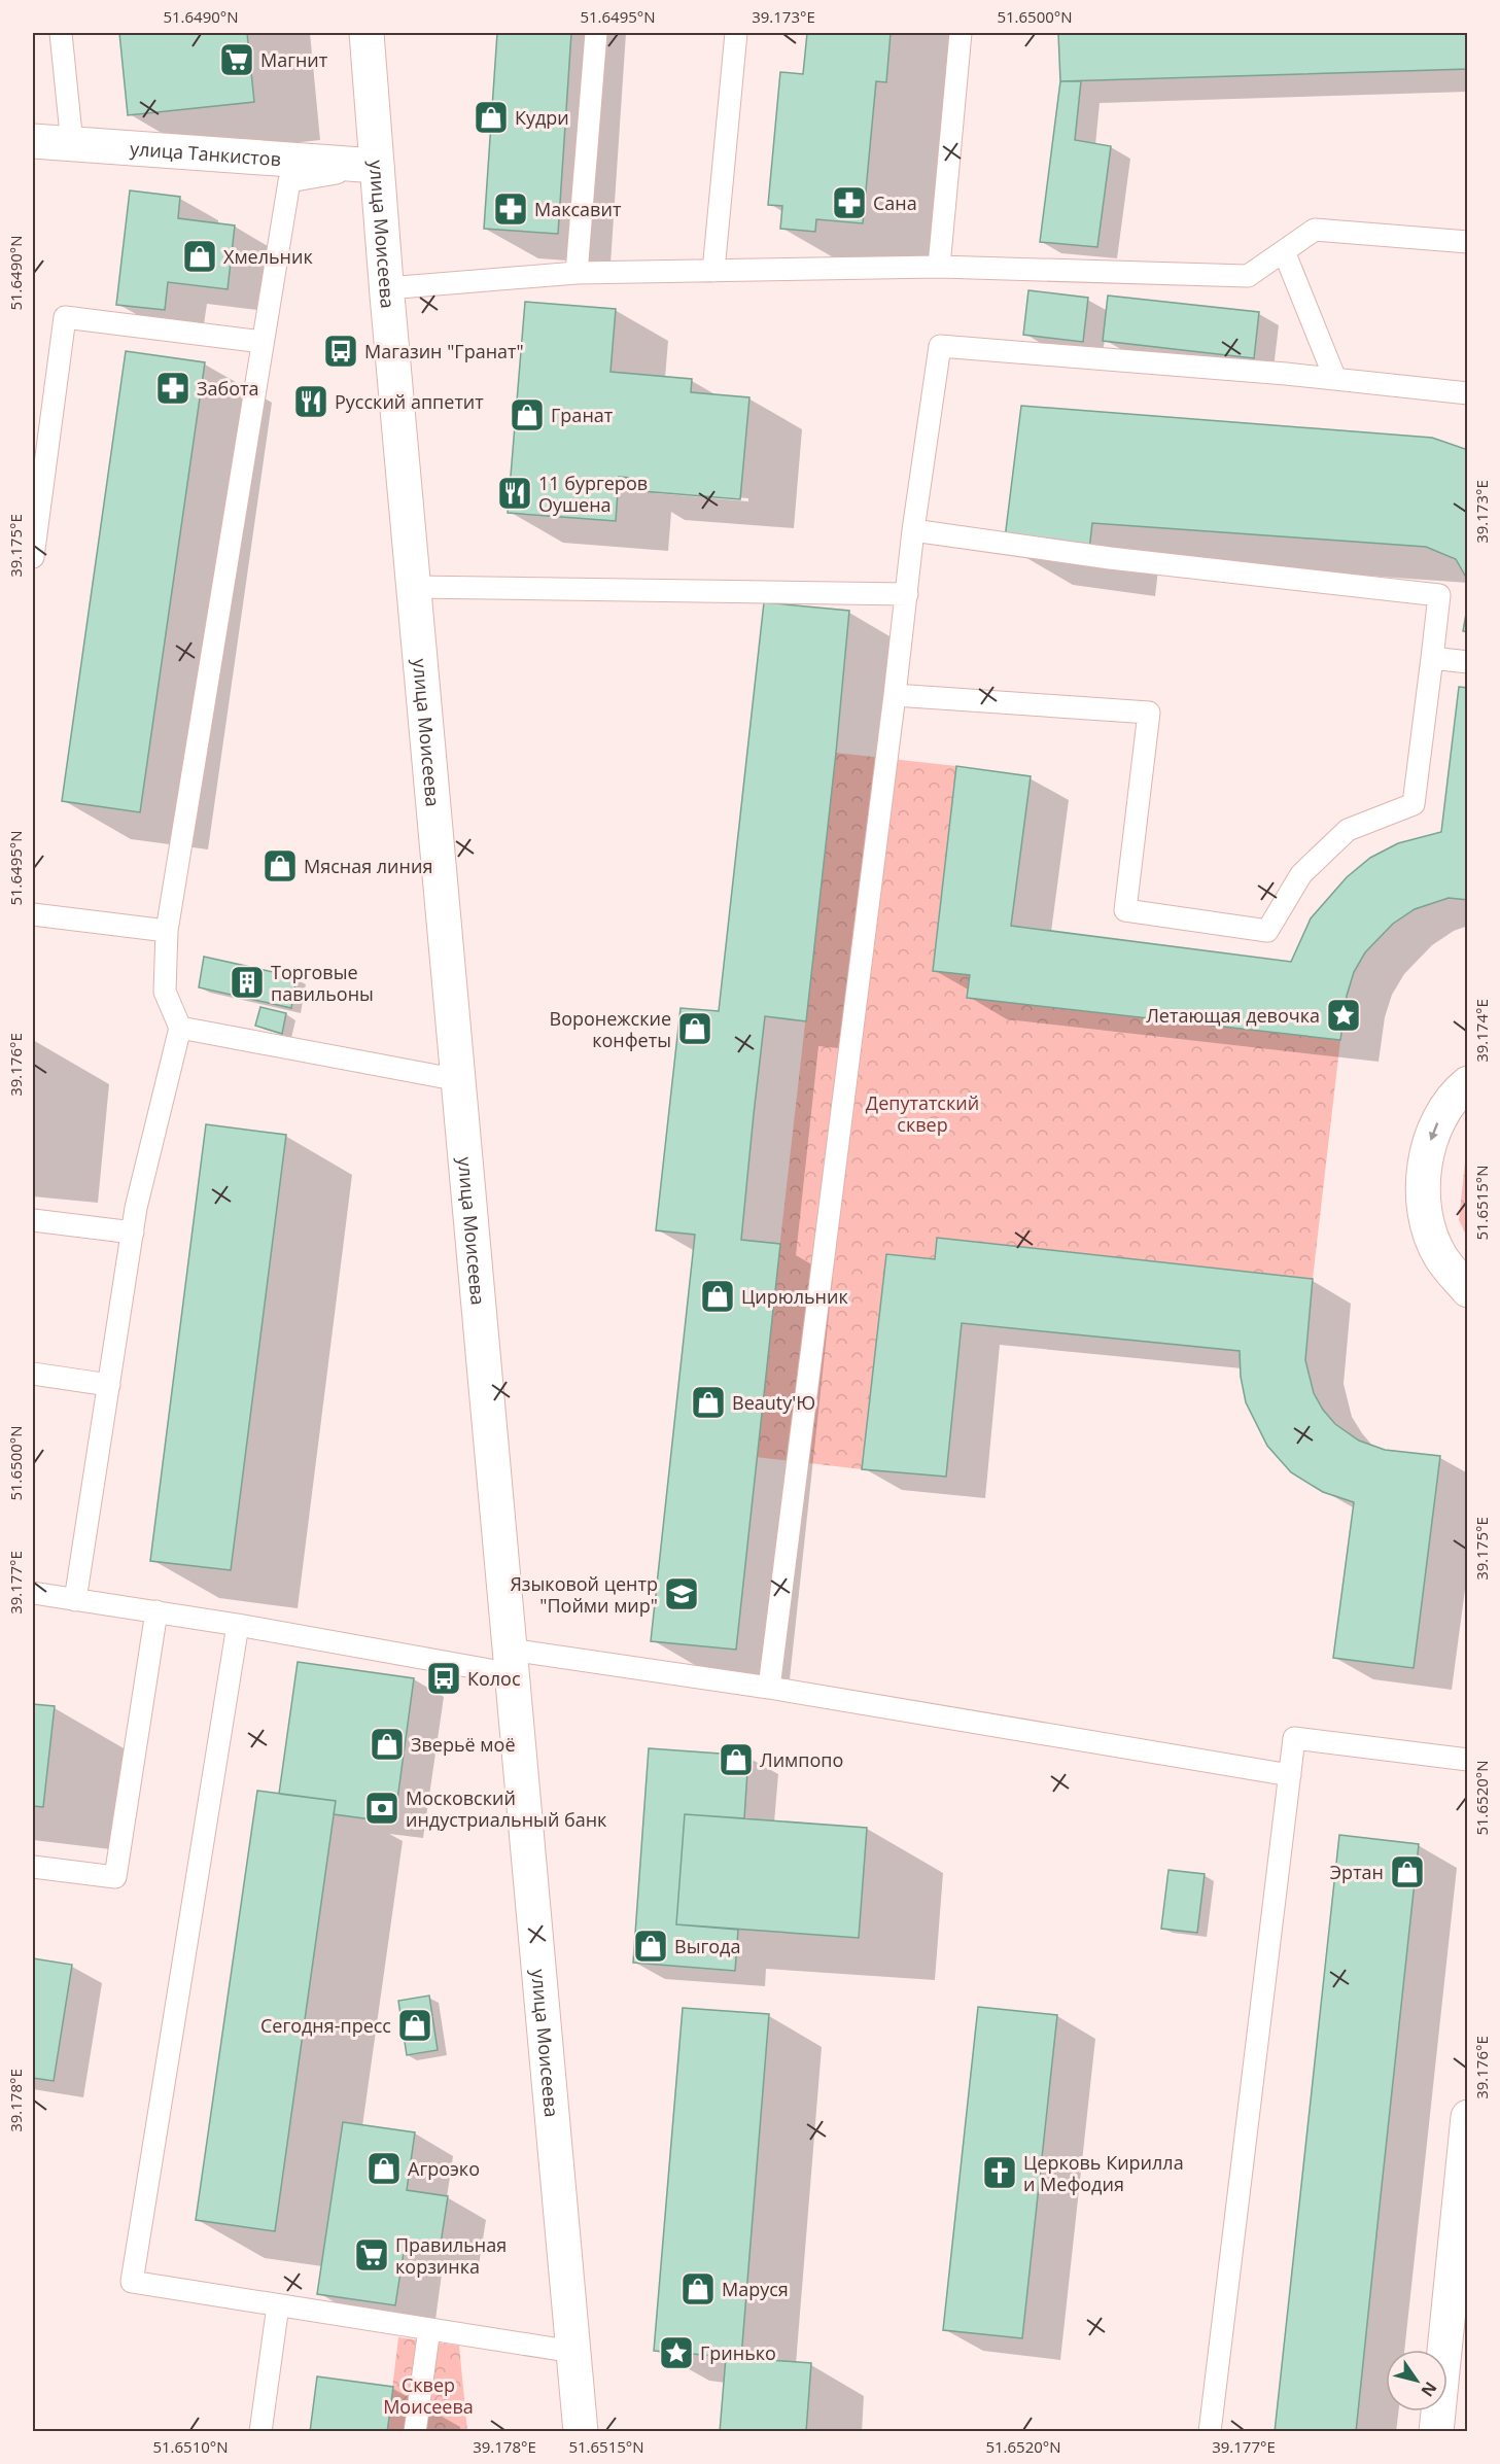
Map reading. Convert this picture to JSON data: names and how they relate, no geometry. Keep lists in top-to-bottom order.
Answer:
{
  "streets": {
    "street": ["улица Танкистов", "улица Моисеева"]
  },
  "crossings": [
    ["улица Танкистов", "улица Моисеева"]
  ],
  "parks": ["Депутатский сквер", "Сквер Моисеева"],
  "places": {
    "supermarket": ["Магнит", "Правильная корзинка"],
    "shop": [
      "Кудри",
      "Хмельник",
      "Гранат",
      "Мясная линия",
      "Воронежские конфеты",
      "Цирюльник",
      "Beauty'Ю",
      "Зверьё моё",
      "Лимпопо",
      "Эртан",
      "Выгода",
      "Сегодня-пресс",
      "Агроэко",
      "Маруся"
    ],
    "pharmacy": ["Сана", "Максавит", "Забота"],
    "bus stop": ["Магазин \"Гранат\"", "Колос"],
    "restaurant": ["Русский аппетит", "11 бургеров Оушена"],
    "building": ["Торговые павильоны"],
    "place": ["Летающая девочка", "Гринько"],
    "school or university": ["Языковой центр \"Пойми мир\""],
    "bank": ["Московский индустриальный банк"],
    "church": ["Церковь Кирилла и Мефодия"]
  },
  "north": "bottom right",
  "coordinates": [
    "51.6490°N",
    "51.6495°N",
    "39.173°E",
    "51.6500°N",
    "39.175°E",
    "39.174°E",
    "39.176°E",
    "51.6515°N",
    "39.177°E",
    "51.6520°N",
    "39.178°E",
    "51.6510°N"
  ]
}
